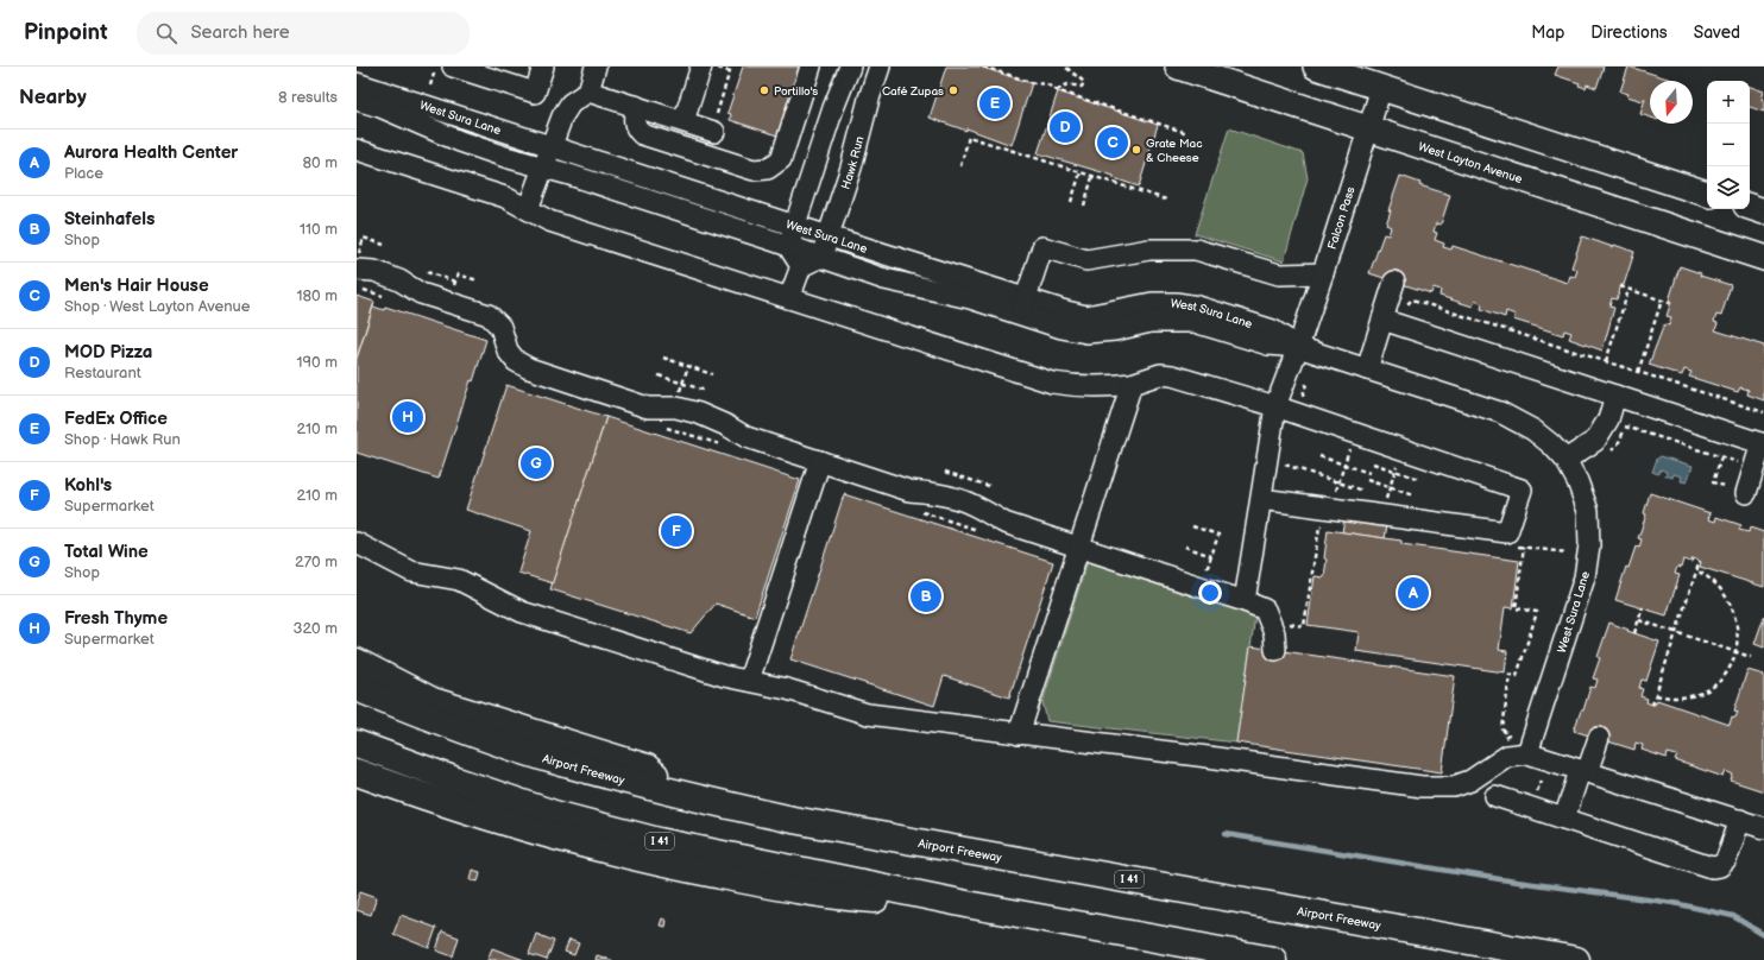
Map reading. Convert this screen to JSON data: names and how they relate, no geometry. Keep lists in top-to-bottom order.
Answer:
{
  "streets": {
    "highway": ["Airport Freeway", "I 41"],
    "main road": ["West Layton Avenue"],
    "street": ["West Sura Lane", "Hawk Run", "Falcon Pass"]
  },
  "crossings": [
    ["West Sura Lane", "Hawk Run"],
    ["West Sura Lane", "Falcon Pass"],
    ["West Layton Avenue", "Falcon Pass"]
  ],
  "places": ["Portillo's", "Café Zupas", "Grate Mac & Cheese"],
  "north": "bottom",
  "page": {
    "header": "Pinpoint",
    "search": "Search here",
    "nav": ["Map", "Directions", "Saved"],
    "heading": ["Nearby", "8 results"],
    "map_buttons": ["+", "−"],
    "pins": [
      "E",
      "D",
      "C",
      "H",
      "G",
      "F",
      "A",
      "B"
    ],
    "list": [
      {
        "mark": "A",
        "name": "Aurora Health Center",
        "note": "Place",
        "value": "80 m"
      },
      {
        "mark": "B",
        "name": "Steinhafels",
        "note": "Shop",
        "value": "110 m"
      },
      {
        "mark": "C",
        "name": "Men's Hair House",
        "note": "Shop · West Layton Avenue",
        "value": "180 m"
      },
      {
        "mark": "D",
        "name": "MOD Pizza",
        "note": "Restaurant",
        "value": "190 m"
      },
      {
        "mark": "E",
        "name": "FedEx Office",
        "note": "Shop · Hawk Run",
        "value": "210 m"
      },
      {
        "mark": "F",
        "name": "Kohl's",
        "note": "Supermarket",
        "value": "210 m"
      },
      {
        "mark": "G",
        "name": "Total Wine",
        "note": "Shop",
        "value": "270 m"
      },
      {
        "mark": "H",
        "name": "Fresh Thyme",
        "note": "Supermarket",
        "value": "320 m"
      }
    ]
  }
}
